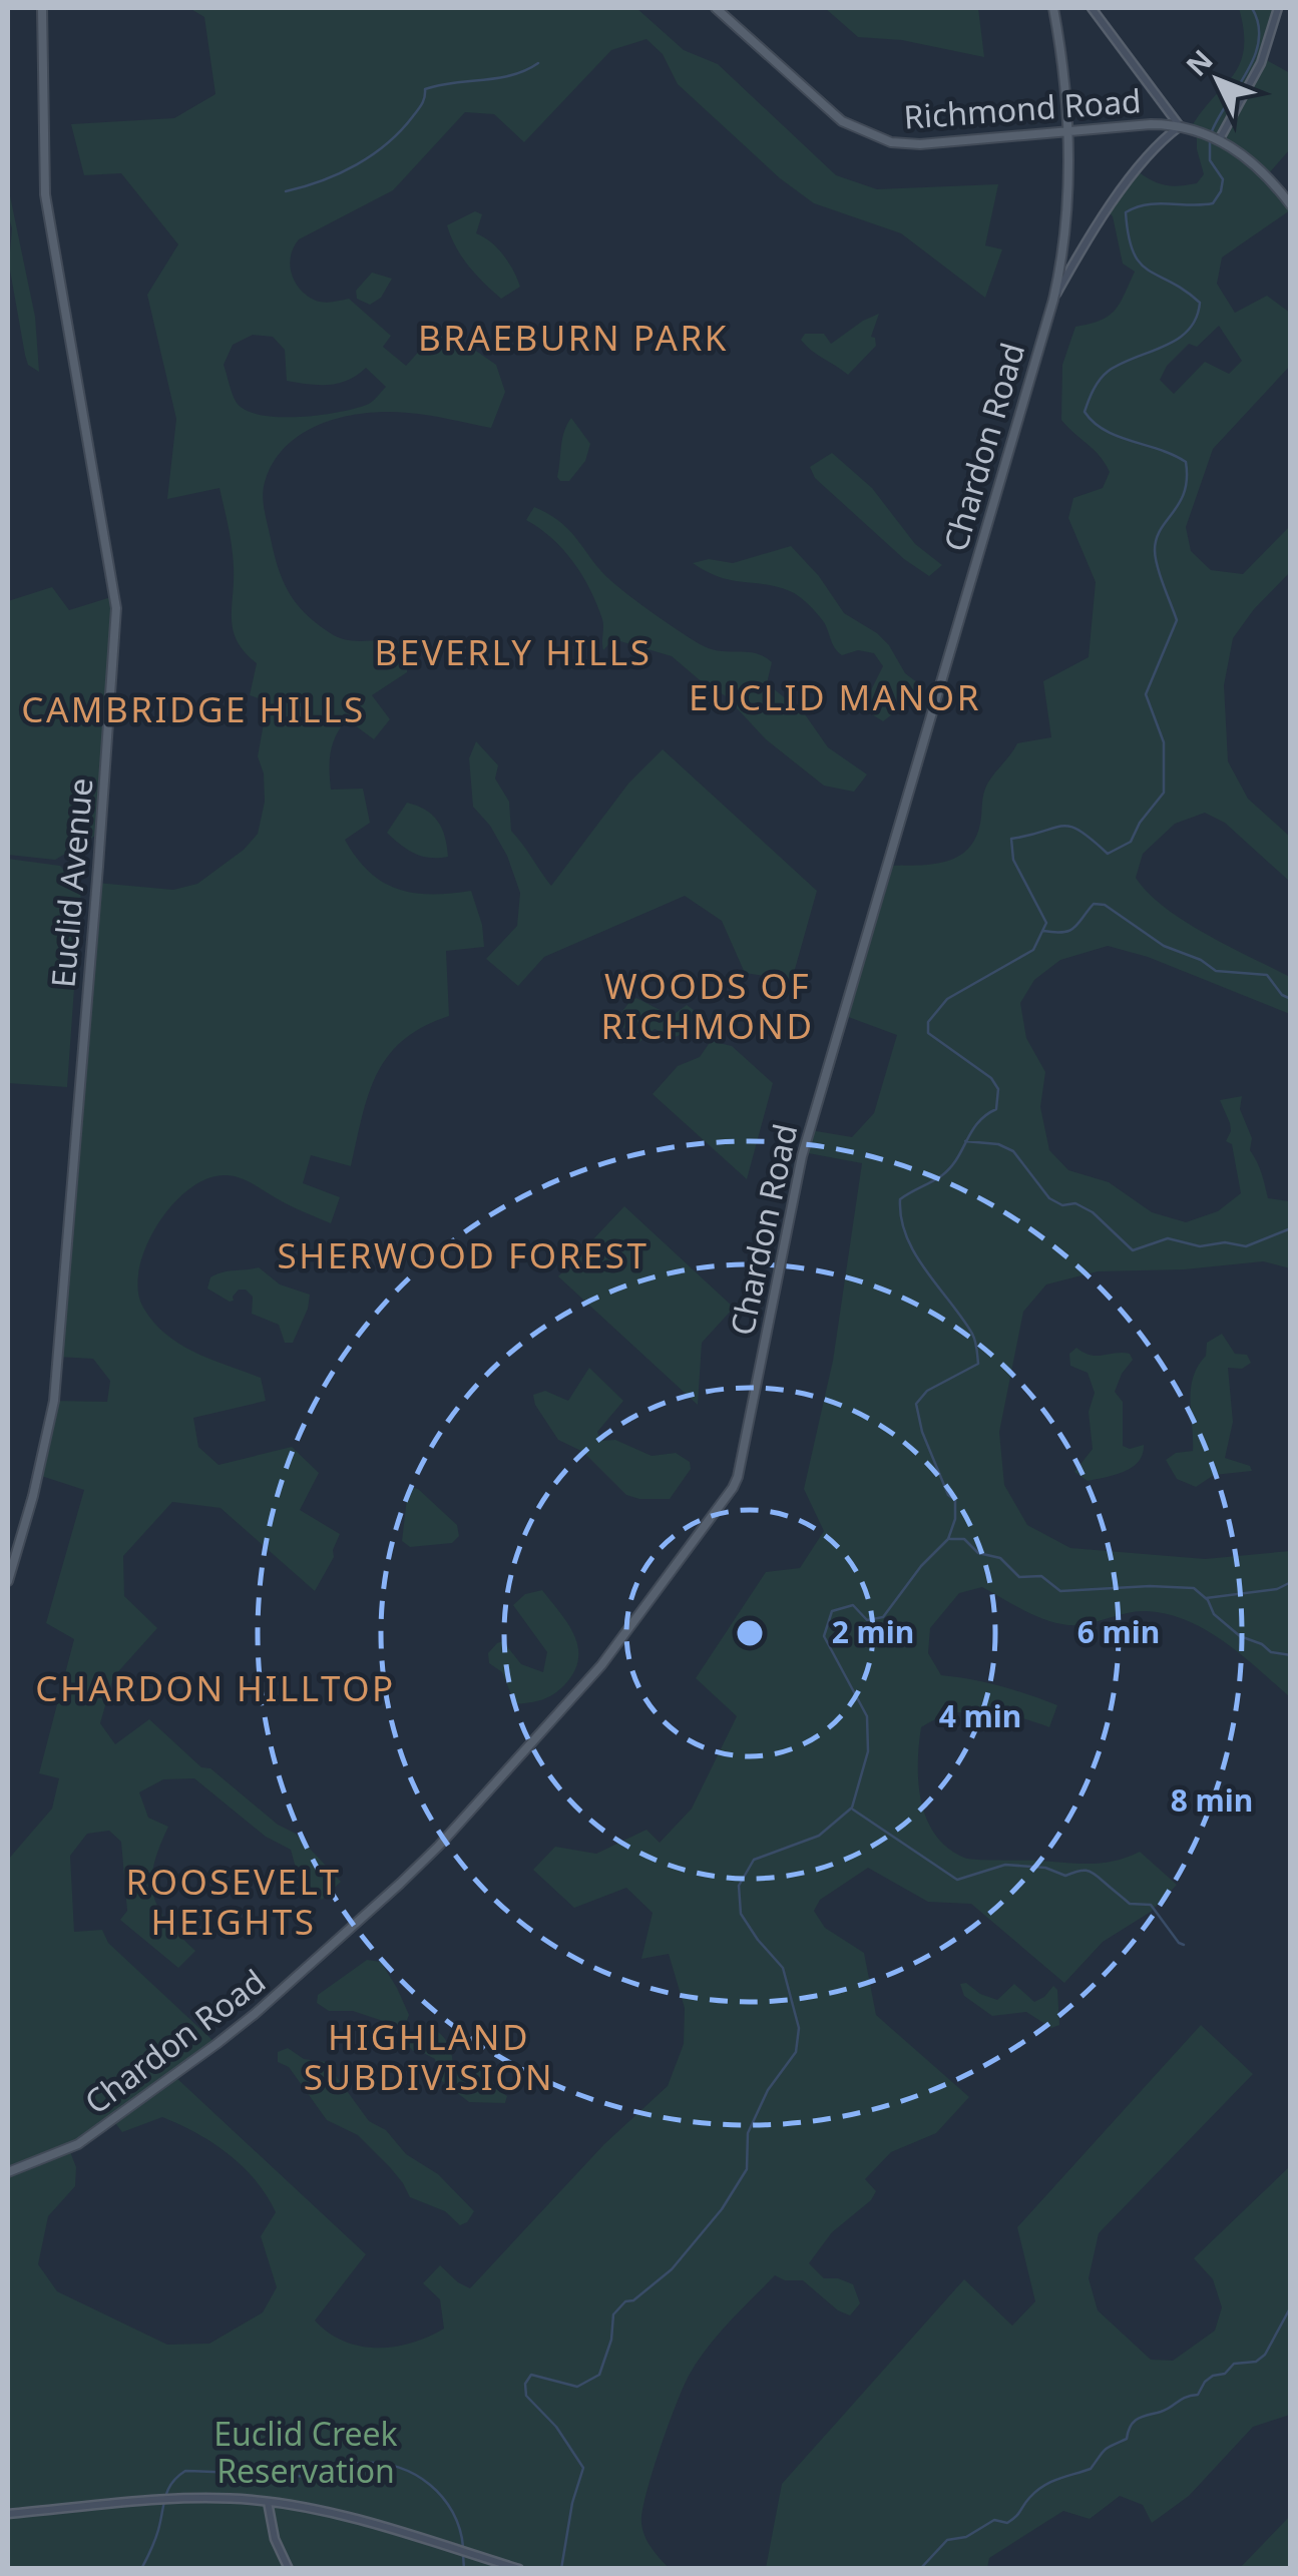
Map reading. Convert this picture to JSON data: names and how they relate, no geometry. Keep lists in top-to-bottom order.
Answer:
{
  "streets": {
    "main road": ["Richmond Road", "Chardon Road", "Euclid Avenue"]
  },
  "crossings": [
    ["Richmond Road", "Chardon Road"]
  ],
  "districts": [
    "BRAEBURN PARK",
    "BEVERLY HILLS",
    "EUCLID MANOR",
    "CAMBRIDGE HILLS",
    "WOODS OF RICHMOND",
    "SHERWOOD FOREST",
    "CHARDON HILLTOP",
    "ROOSEVELT HEIGHTS",
    "HIGHLAND SUBDIVISION"
  ],
  "parks": ["Euclid Creek Reservation"],
  "north": "top left",
  "rings": [
    "2 min",
    "6 min",
    "4 min",
    "8 min"
  ]
}
